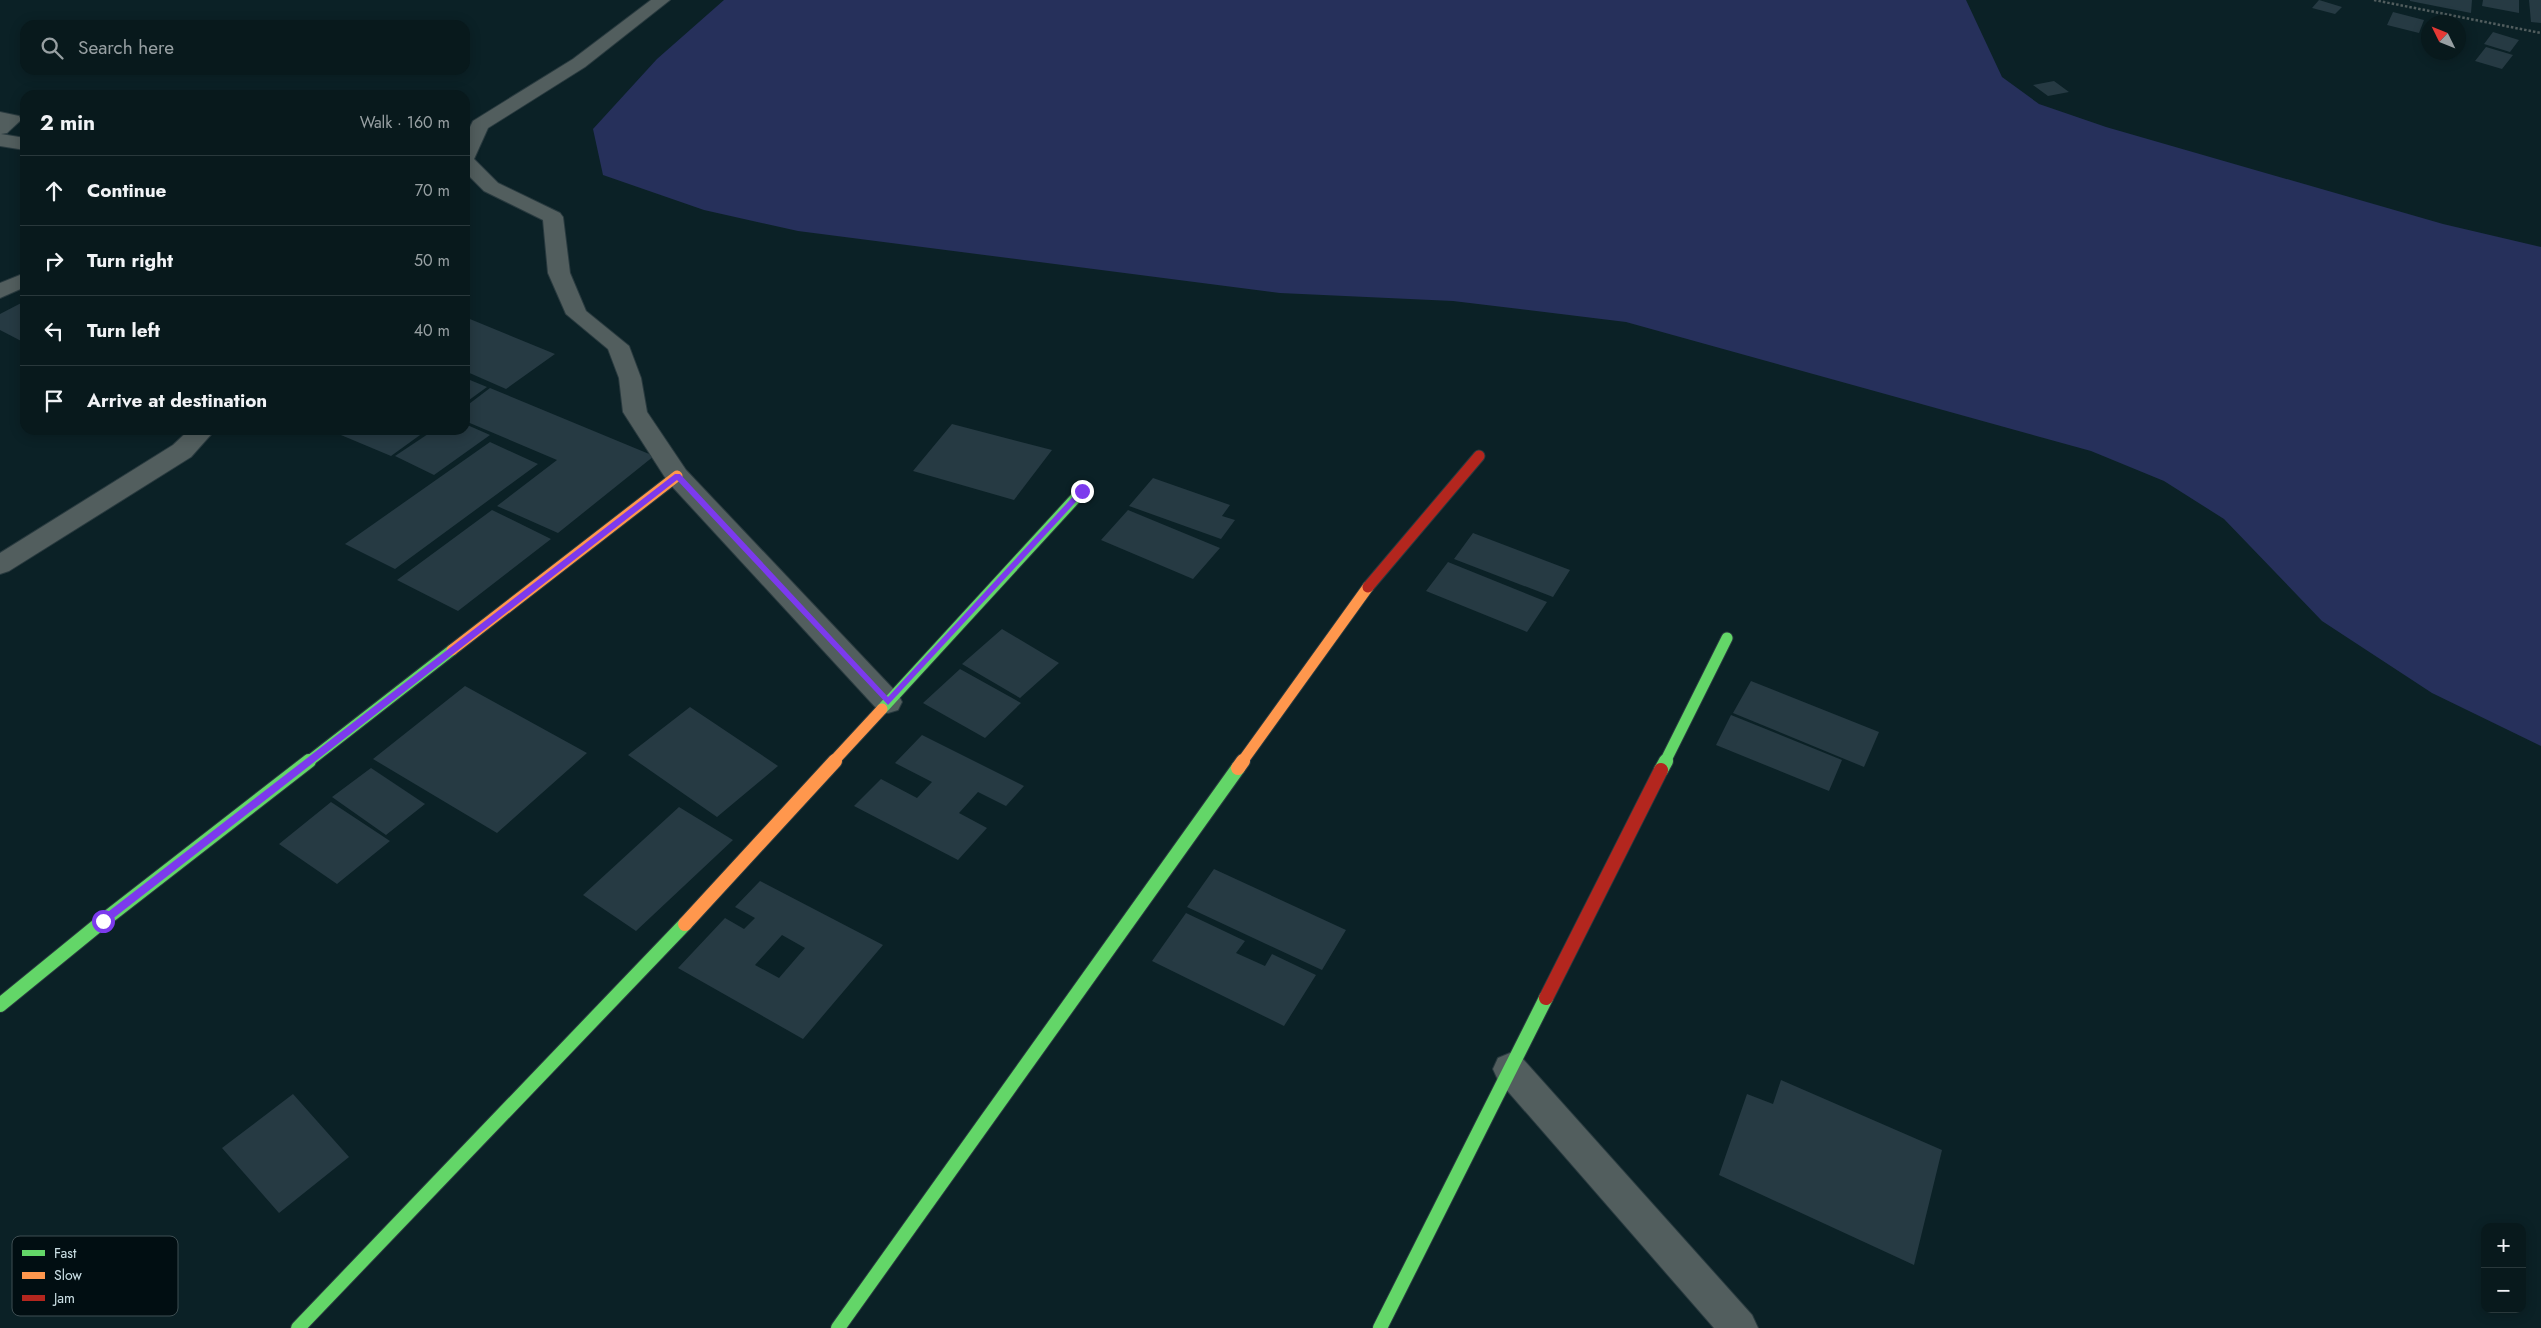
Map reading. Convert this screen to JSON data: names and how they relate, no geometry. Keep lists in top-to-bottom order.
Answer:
{
  "legend": ["Fast", "Slow", "Jam"],
  "north": "top left",
  "page": {
    "search": "Search here",
    "heading": ["2 min", "Walk · 160 m"],
    "list": [
      ["Continue", "70 m"],
      ["Turn right", "50 m"],
      ["Turn left", "40 m"],
      "Arrive at destination"
    ],
    "map_buttons": ["+", "−"]
  }
}
